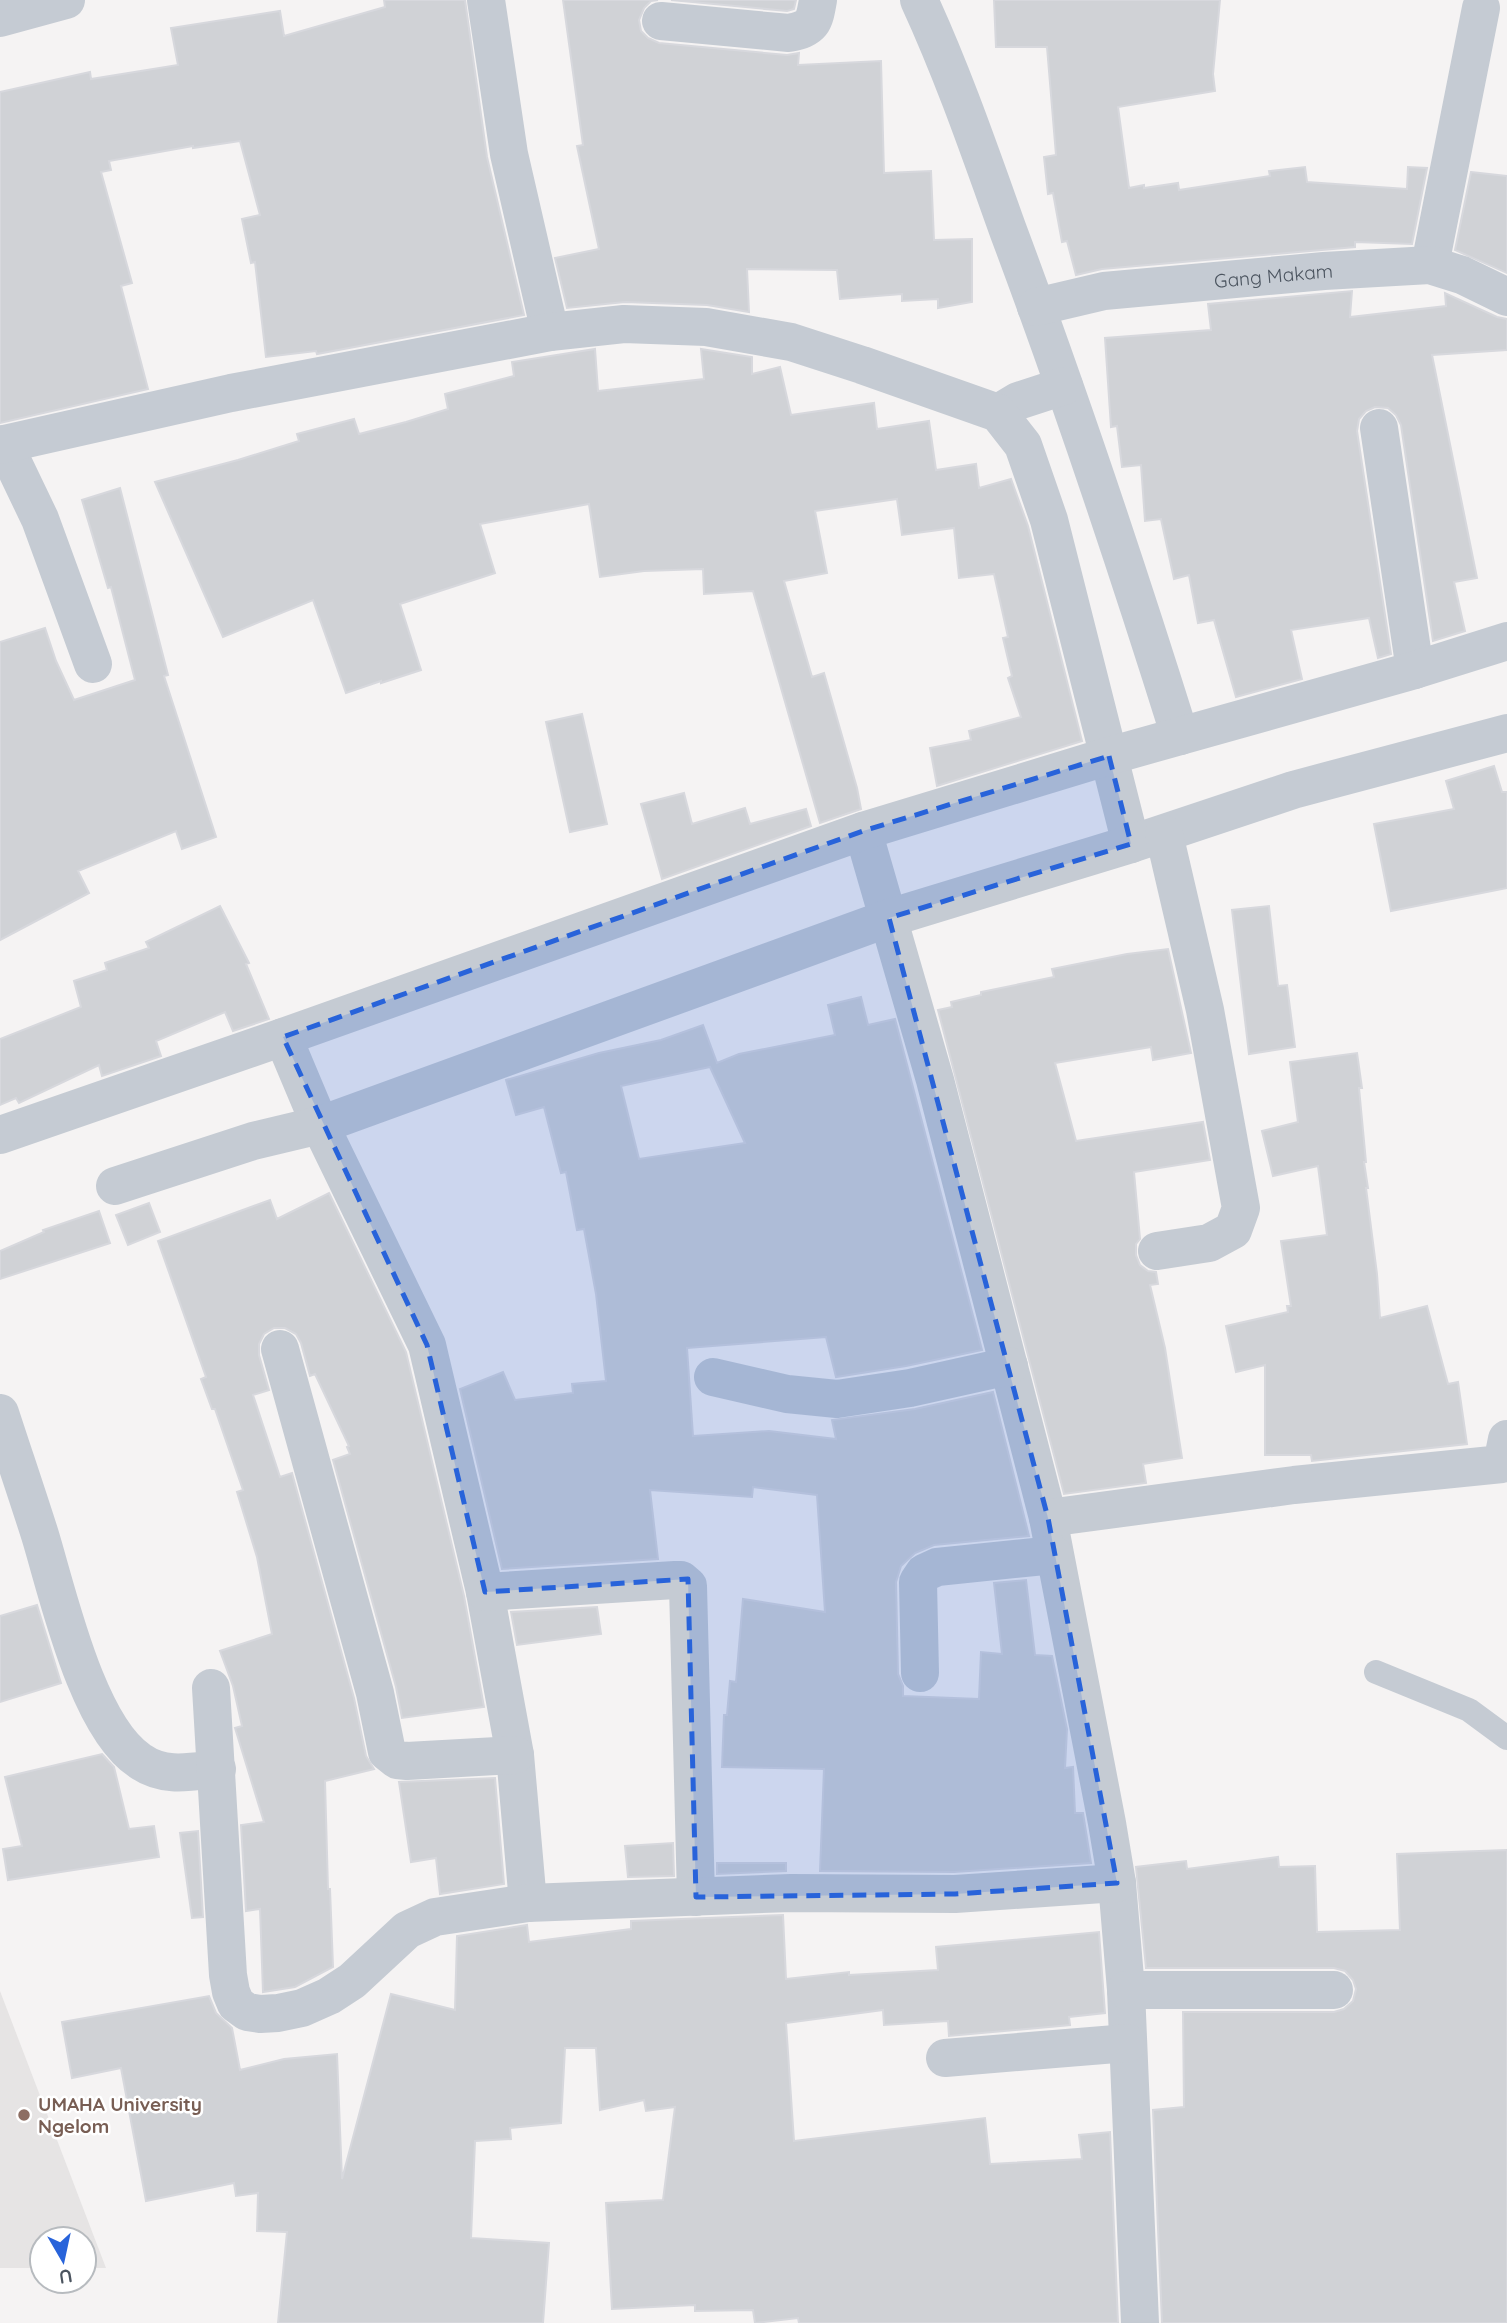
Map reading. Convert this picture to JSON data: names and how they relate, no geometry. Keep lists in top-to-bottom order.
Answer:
{
  "streets": {
    "street": ["Gang Makam"]
  },
  "places": ["UMAHA University Ngelom"],
  "north": "bottom"
}
